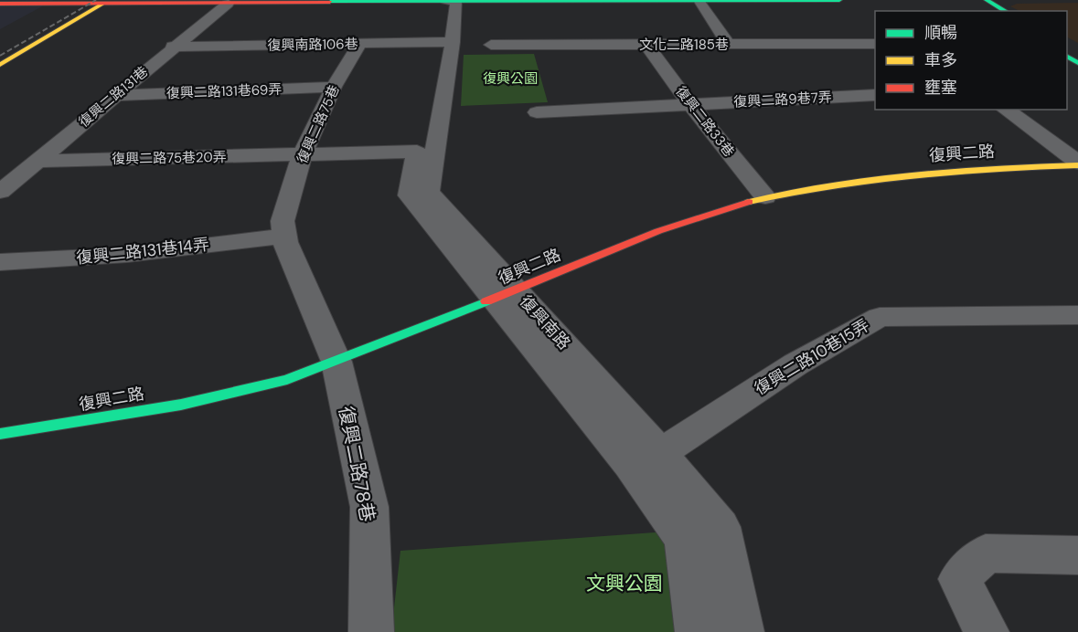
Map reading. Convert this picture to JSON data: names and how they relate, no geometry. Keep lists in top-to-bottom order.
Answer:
{
  "streets": {
    "street": [
      "復興南路106巷",
      "文化二路185巷",
      "復興二路131巷69弄",
      "復興二路131巷",
      "復興二路9巷7弄",
      "復興二路33巷",
      "復興二路75巷",
      "復興二路",
      "復興二路75巷20弄",
      "復興二路131巷14弄",
      "復興南路",
      "復興二路10巷15弄",
      "復興二路78巷"
    ]
  },
  "crossings": [
    ["復興南路106巷", "復興二路131巷"],
    ["復興南路106巷", "復興二路75巷"],
    ["復興南路106巷", "復興南路"],
    ["文化二路185巷", "復興二路33巷"],
    ["復興二路131巷69弄", "復興二路131巷"],
    ["復興二路131巷69弄", "復興二路75巷"],
    ["復興二路131巷", "復興二路75巷20弄"],
    ["復興二路9巷7弄", "復興二路33巷"],
    ["復興二路33巷", "復興二路"],
    ["復興二路75巷", "復興二路"],
    ["復興二路75巷", "復興二路75巷20弄"],
    ["復興二路75巷", "復興二路131巷14弄"],
    ["復興二路75巷", "復興二路78巷"],
    ["復興二路", "復興南路"],
    ["復興二路", "復興二路78巷"],
    ["復興二路75巷20弄", "復興南路"],
    ["復興南路", "復興二路10巷15弄"]
  ],
  "parks": ["復興公園", "文興公園"],
  "legend": ["順暢", "車多", "壅塞"]
}
